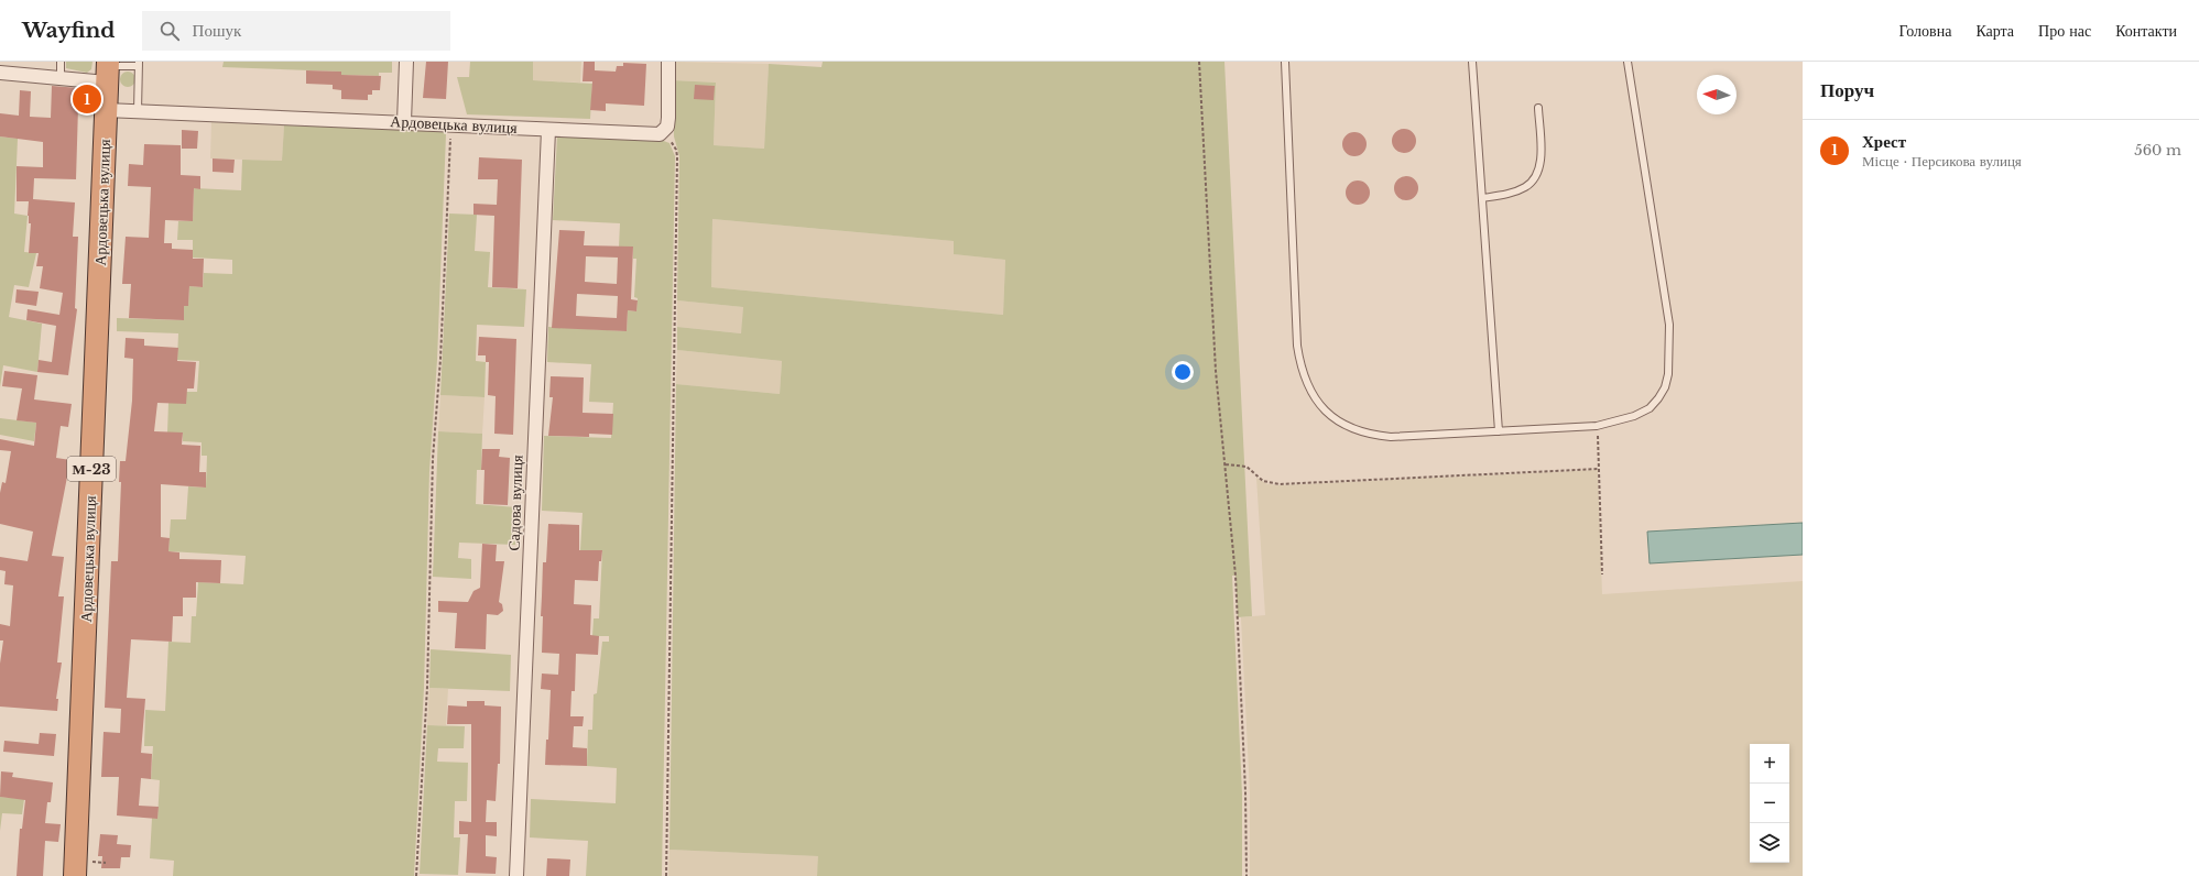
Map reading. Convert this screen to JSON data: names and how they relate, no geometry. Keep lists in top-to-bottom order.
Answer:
{
  "streets": {
    "highway": ["Ардовецька вулиця", "М-23"],
    "street": ["Садова вулиця"]
  },
  "crossings": [
    ["Ардовецька вулиця", "Садова вулиця"]
  ],
  "north": "left",
  "page": {
    "header": "Wayfind",
    "search": "Пошук",
    "nav": [
      "Головна",
      "Карта",
      "Про нас",
      "Контакти"
    ],
    "heading": "Поруч",
    "pins": "1",
    "list": [
      {
        "mark": "1",
        "name": "Хрест",
        "note": "Місце · Персикова вулиця",
        "value": "560 m"
      }
    ],
    "map_buttons": ["+", "−"]
  }
}
